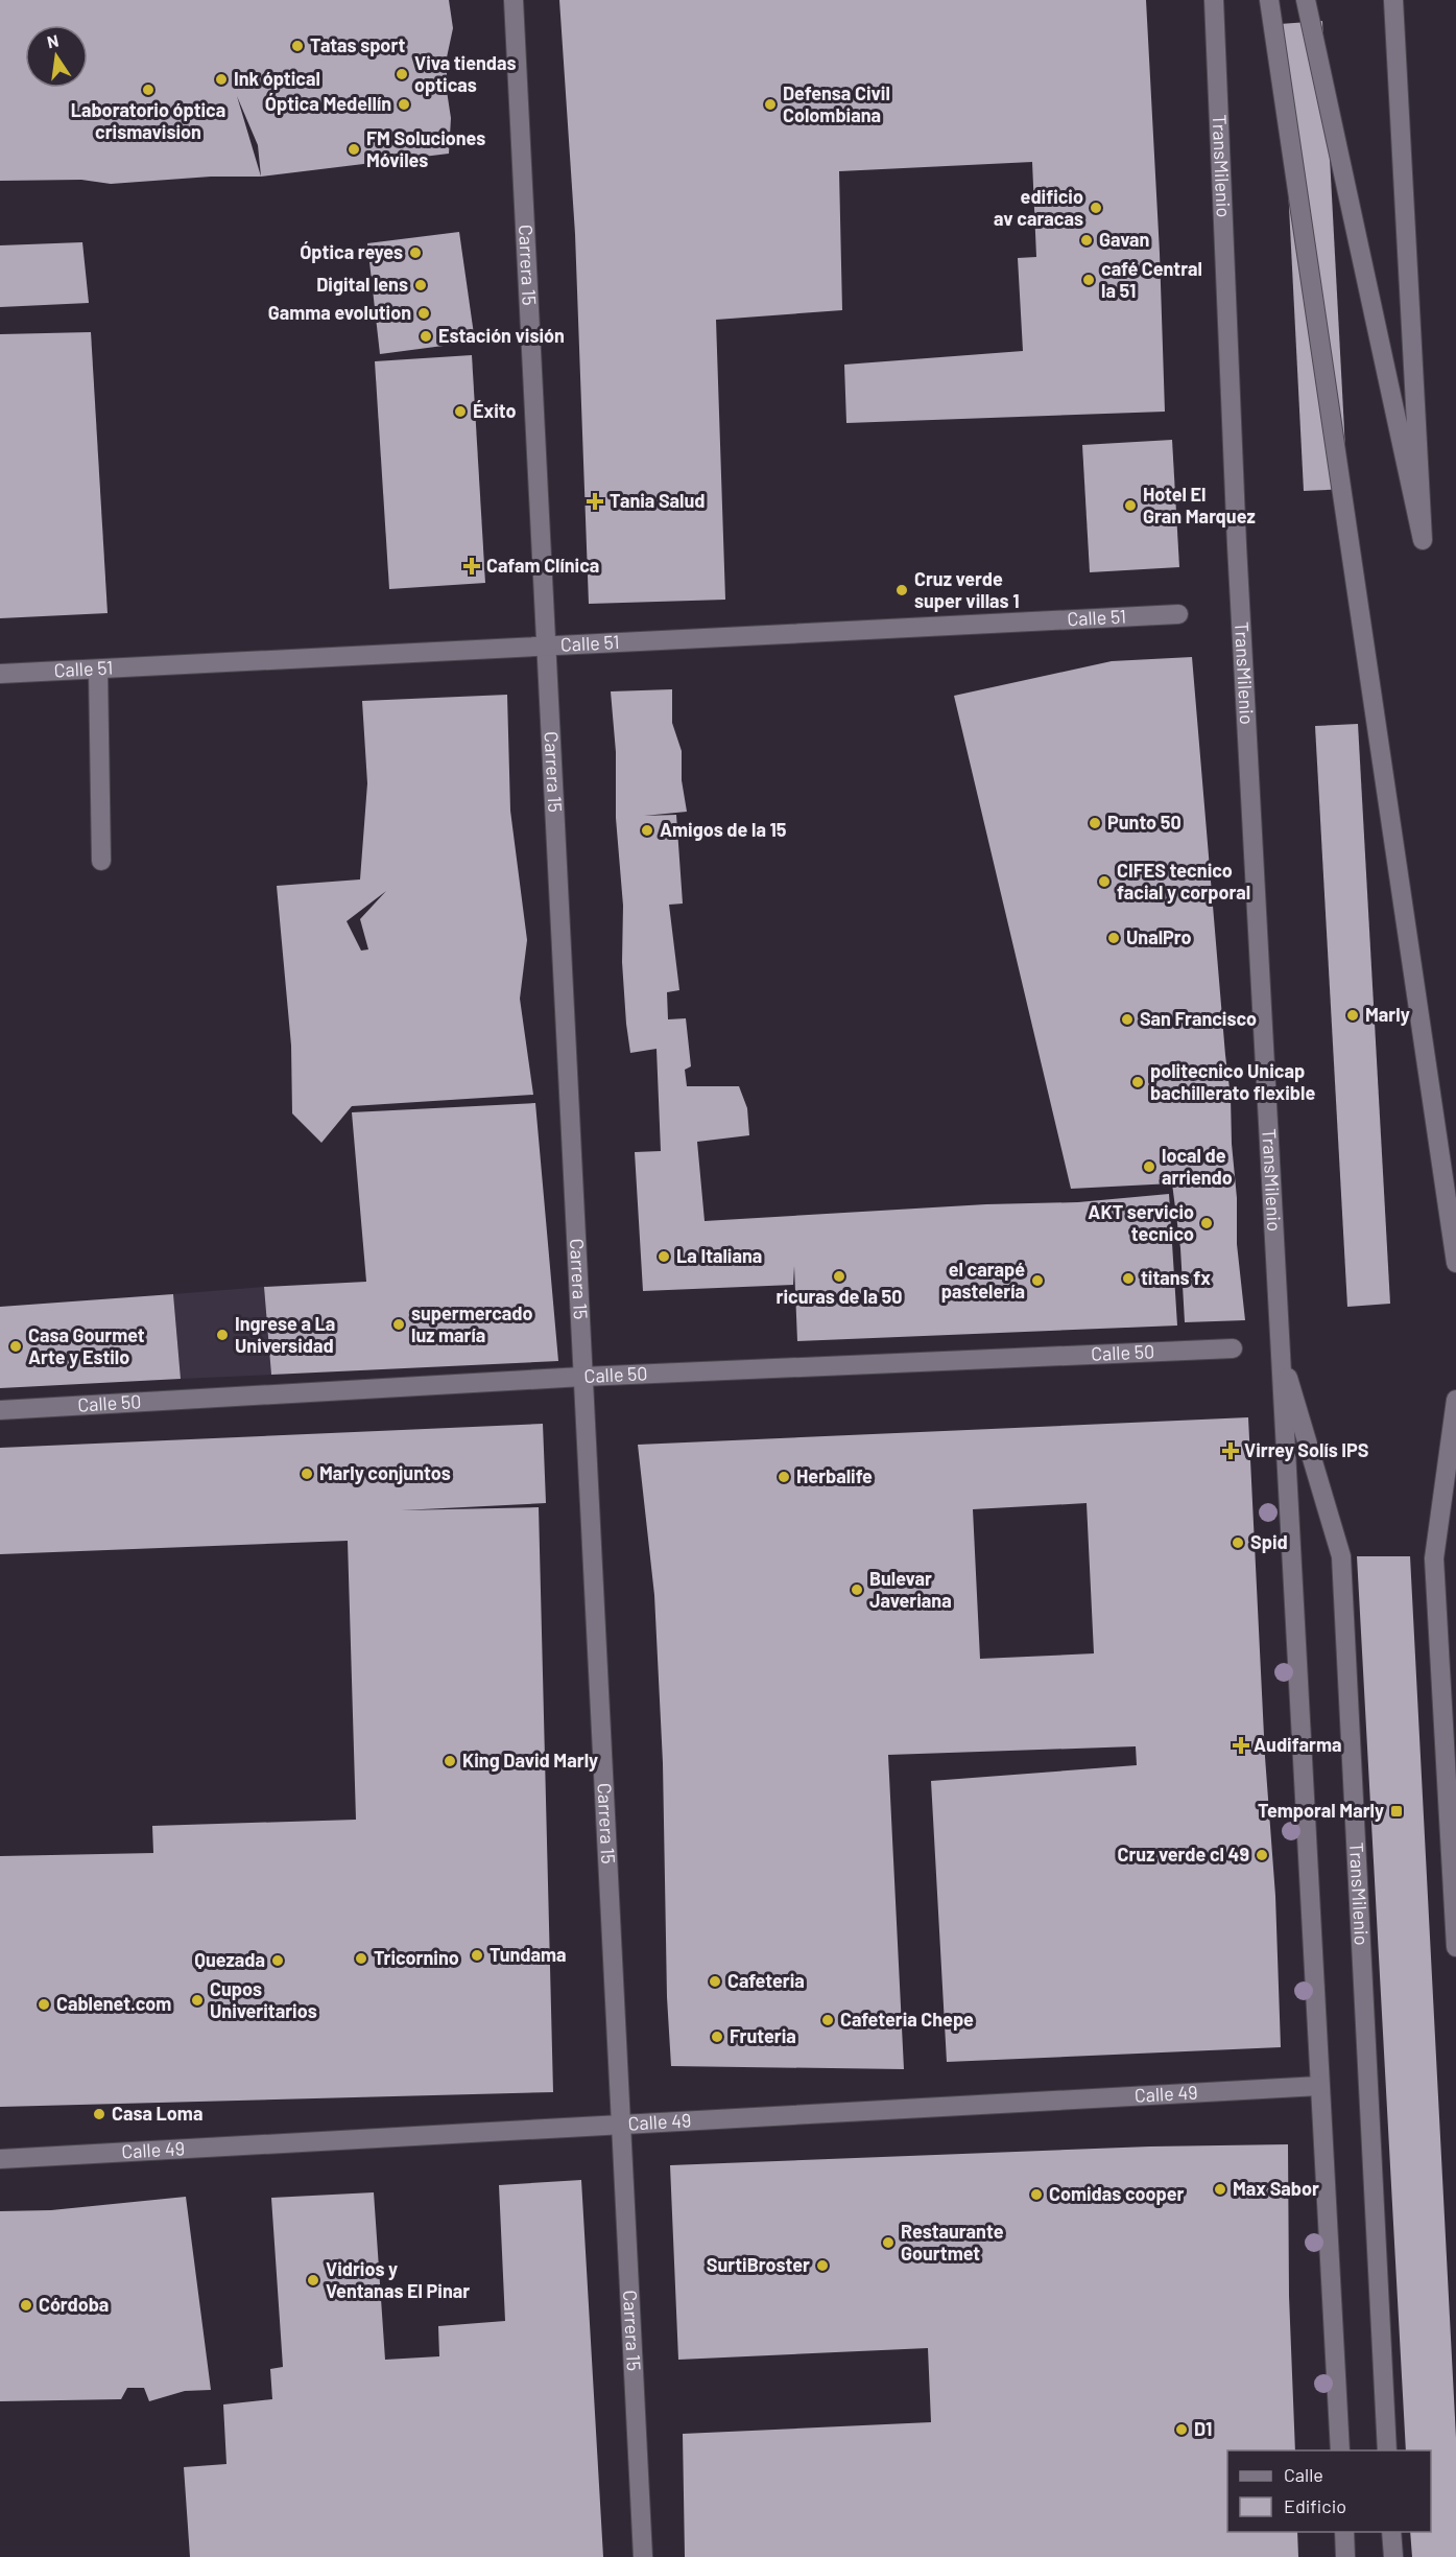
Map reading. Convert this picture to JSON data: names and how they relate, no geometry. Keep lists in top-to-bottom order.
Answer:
{
  "streets": {
    "street": [
      "TransMilenio",
      "Carrera 15",
      "Calle 51",
      "Calle 50",
      "Calle 49"
    ]
  },
  "crossings": [
    ["TransMilenio", "Calle 49"],
    ["Carrera 15", "Calle 51"],
    ["Carrera 15", "Calle 50"],
    ["Carrera 15", "Calle 49"]
  ],
  "places": {
    "other": [
      "Tatas sport",
      "Viva tiendas opticas",
      "Ink óptical",
      "Laboratorio óptica crismavision",
      "Óptica Medellín",
      "Defensa Civil Colombiana",
      "FM Soluciones Móviles",
      "edificio av caracas",
      "Gavan",
      "Óptica reyes",
      "café Central la 51",
      "Digital lens",
      "Gamma evolution",
      "Estación visión",
      "Éxito",
      "Hotel El Gran Marquez",
      "Cruz verde super villas 1",
      "Punto 50",
      "Amigos de la 15",
      "CIFES tecnico facial y corporal",
      "UnalPro",
      "Marly",
      "San Francisco",
      "politecnico Unicap bachillerato flexible",
      "local de arriendo",
      "AKT servicio tecnico",
      "La Italiana",
      "ricuras de la 50",
      "titans fx",
      "el carapé pastelería",
      "supermercado luz maría",
      "Ingrese a La Universidad",
      "Casa Gourmet Arte y Estilo",
      "Marly conjuntos",
      "Herbalife",
      "Spid",
      "Bulevar Javeriana",
      "King David Marly",
      "Cruz verde cl 49",
      "Tundama",
      "Tricornino",
      "Quezada",
      "Cafeteria",
      "Cupos Univeritarios",
      "Cablenet.com",
      "Cafeteria Chepe",
      "Fruteria",
      "Casa Loma",
      "Max Sabor",
      "Comidas cooper",
      "Restaurante Gourtmet",
      "SurtiBroster",
      "Vidrios y Ventanas El Pinar",
      "Córdoba",
      "D1"
    ],
    "health": [
      "Tania Salud",
      "Cafam Clínica",
      "Virrey Solís IPS",
      "Audifarma"
    ],
    "transit": ["Temporal Marly"]
  },
  "legend": ["Calle", "Edificio"],
  "north": "top"
}
